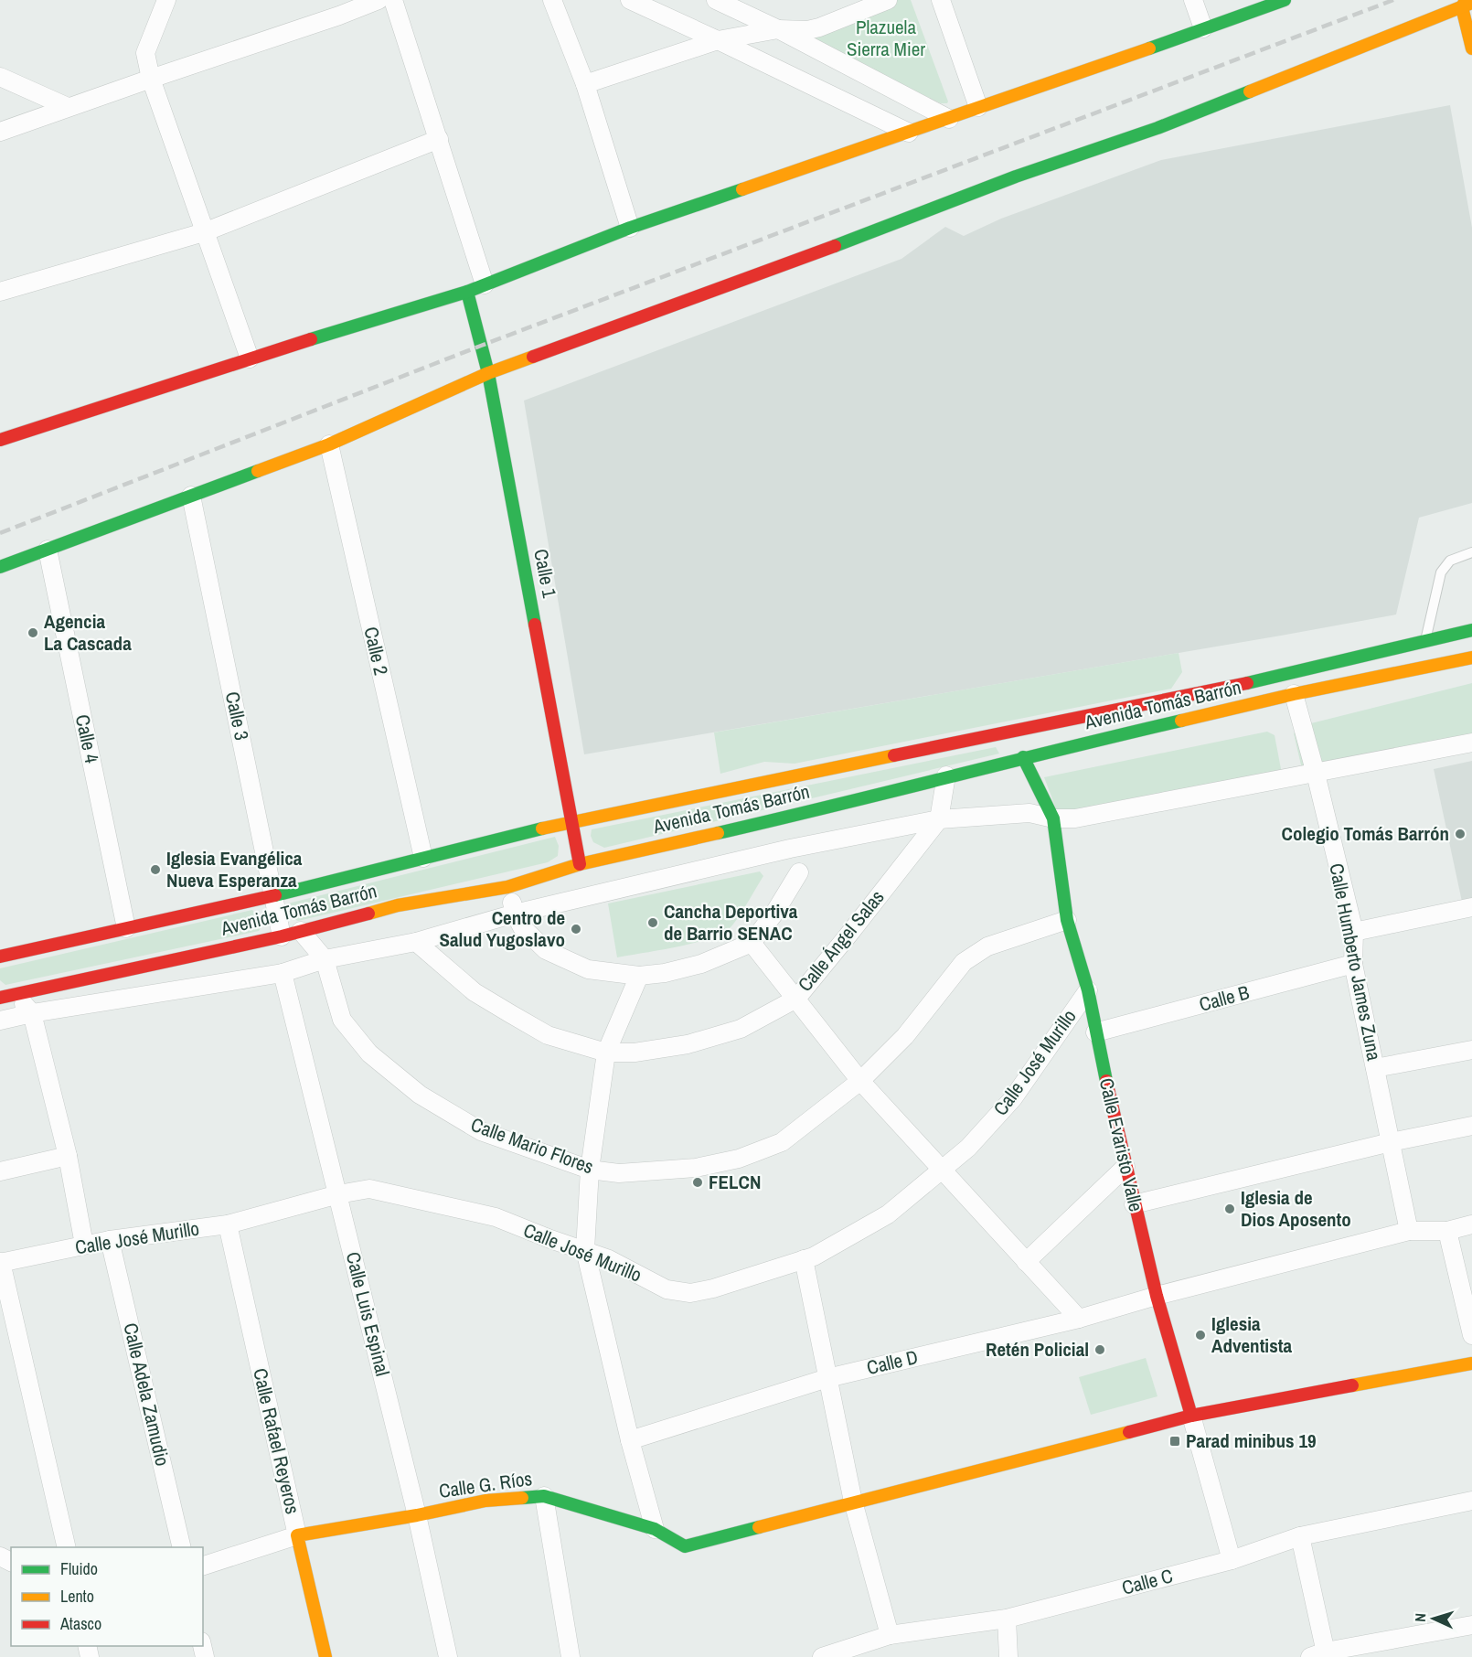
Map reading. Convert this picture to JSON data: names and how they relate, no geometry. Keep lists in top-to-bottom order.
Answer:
{
  "streets": {
    "main road": [
      "Calle 1",
      "Avenida Tomás Barrón",
      "Calle Evaristo Valle",
      "Calle Rafael Reyeros",
      "Calle G. Ríos"
    ],
    "street": [
      "Calle 2",
      "Calle 3",
      "Calle 4",
      "Calle Ángel Salas",
      "Calle Humberto James Zuna",
      "Calle B",
      "Calle José Murillo",
      "Calle Mario Flores",
      "Calle Luis Espinal",
      "Calle D",
      "Calle Adela Zamudio",
      "Calle C"
    ]
  },
  "crossings": [
    ["Calle 1", "Avenida Tomás Barrón"],
    ["Calle 2", "Avenida Tomás Barrón"],
    ["Avenida Tomás Barrón", "Calle 3"],
    ["Avenida Tomás Barrón", "Calle 4"],
    ["Avenida Tomás Barrón", "Calle Ángel Salas"],
    ["Avenida Tomás Barrón", "Calle Humberto James Zuna"],
    ["Avenida Tomás Barrón", "Calle Evaristo Valle"],
    ["Avenida Tomás Barrón", "Calle Mario Flores"],
    ["Calle Humberto James Zuna", "Calle B"],
    ["Calle Humberto James Zuna", "Calle D"],
    ["Calle B", "Calle Evaristo Valle"],
    ["Calle José Murillo", "Calle Evaristo Valle"],
    ["Calle José Murillo", "Calle Luis Espinal"],
    ["Calle José Murillo", "Calle Adela Zamudio"],
    ["Calle José Murillo", "Calle Rafael Reyeros"],
    ["Calle Evaristo Valle", "Calle Mario Flores"],
    ["Calle Evaristo Valle", "Calle D"],
    ["Calle Evaristo Valle", "Calle G. Ríos"],
    ["Calle Evaristo Valle", "Calle C"],
    ["Calle Luis Espinal", "Calle G. Ríos"]
  ],
  "parks": ["Plazuela Sierra Mier"],
  "places": {
    "other": [
      "Agencia La Cascada",
      "Colegio Tomás Barrón",
      "Iglesia Evangélica Nueva Esperanza",
      "Cancha Deportiva de Barrio SENAC",
      "Centro de Salud Yugoslavo",
      "FELCN",
      "Iglesia de Dios Aposento",
      "Iglesia Adventista",
      "Retén Policial"
    ],
    "transit": ["Parad minibus 19"]
  },
  "legend": ["Fluido", "Lento", "Atasco"],
  "north": "left"
}
